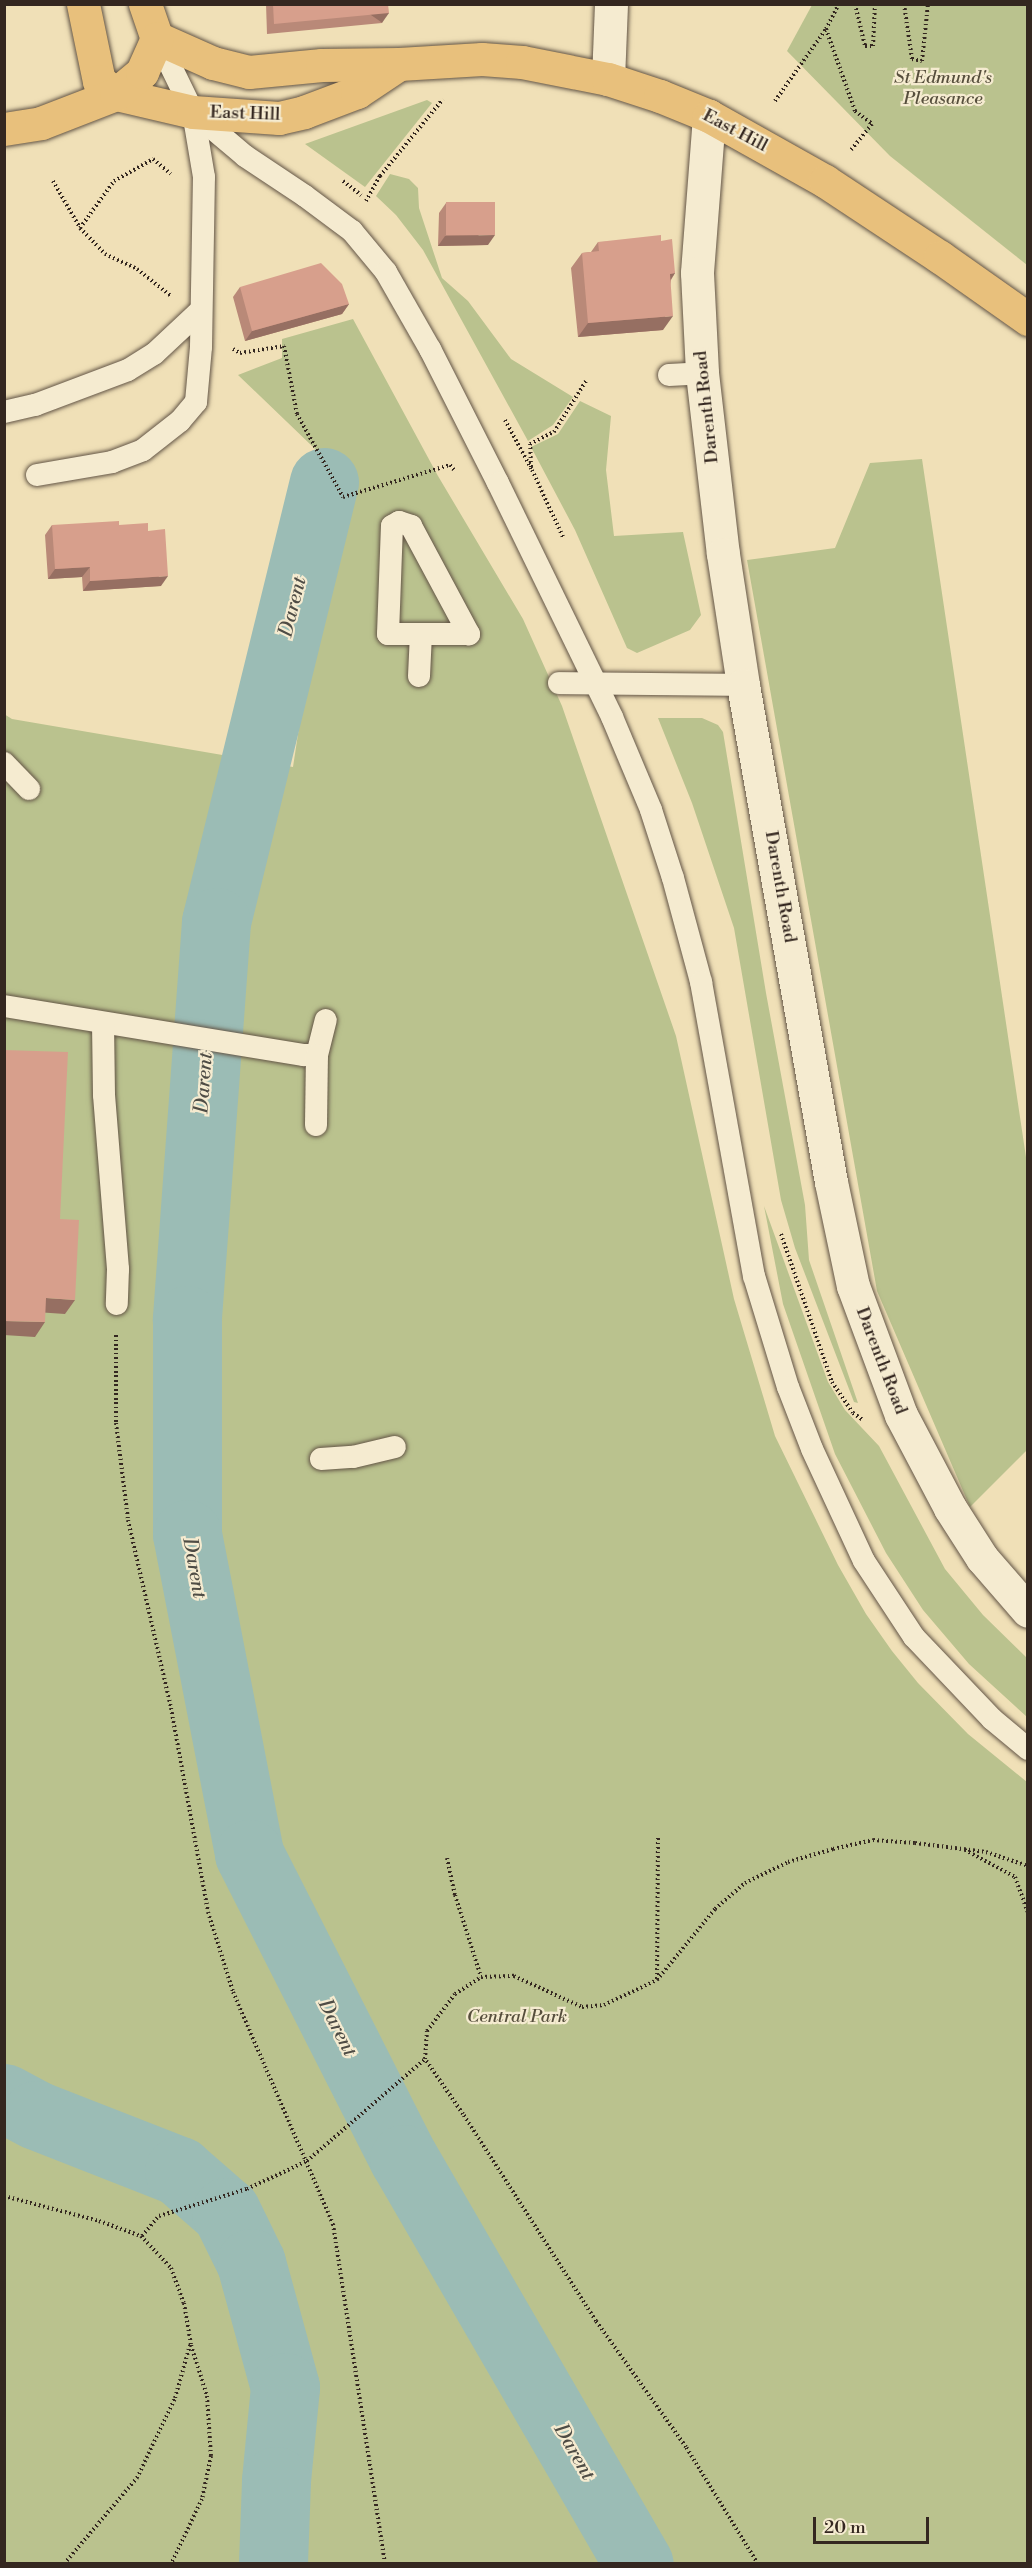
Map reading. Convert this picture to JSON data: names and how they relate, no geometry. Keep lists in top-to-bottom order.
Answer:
{
  "streets": {
    "main road": ["East Hill"],
    "street": ["Darenth Road"]
  },
  "crossings": [
    ["East Hill", "Darenth Road"]
  ],
  "water": ["Darent"],
  "parks": ["St Edmund's Pleasance", "Central Park"],
  "scale_bar": "20 m"
}
